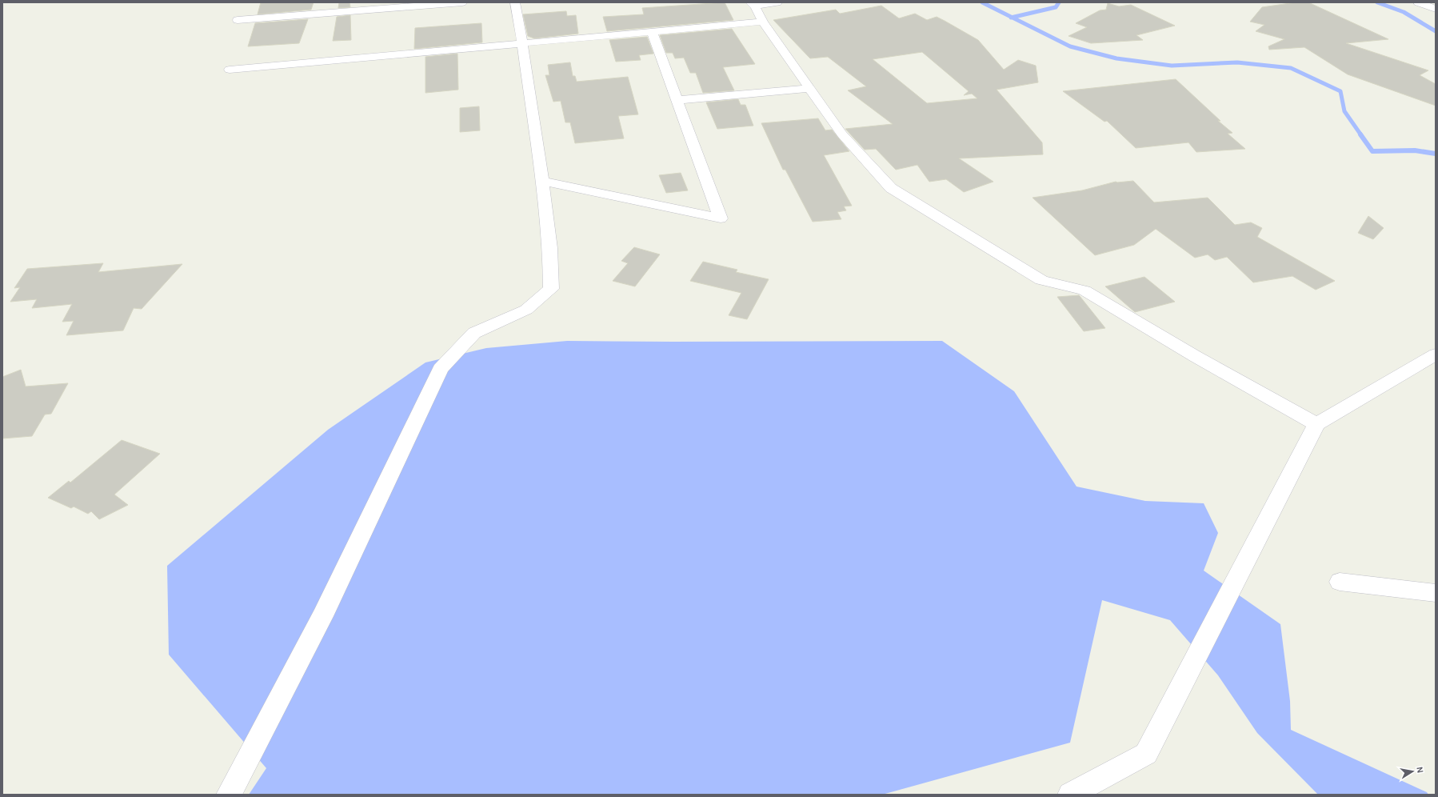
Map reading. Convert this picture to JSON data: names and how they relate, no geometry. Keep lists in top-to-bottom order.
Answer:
{
  "north": "right"
}
